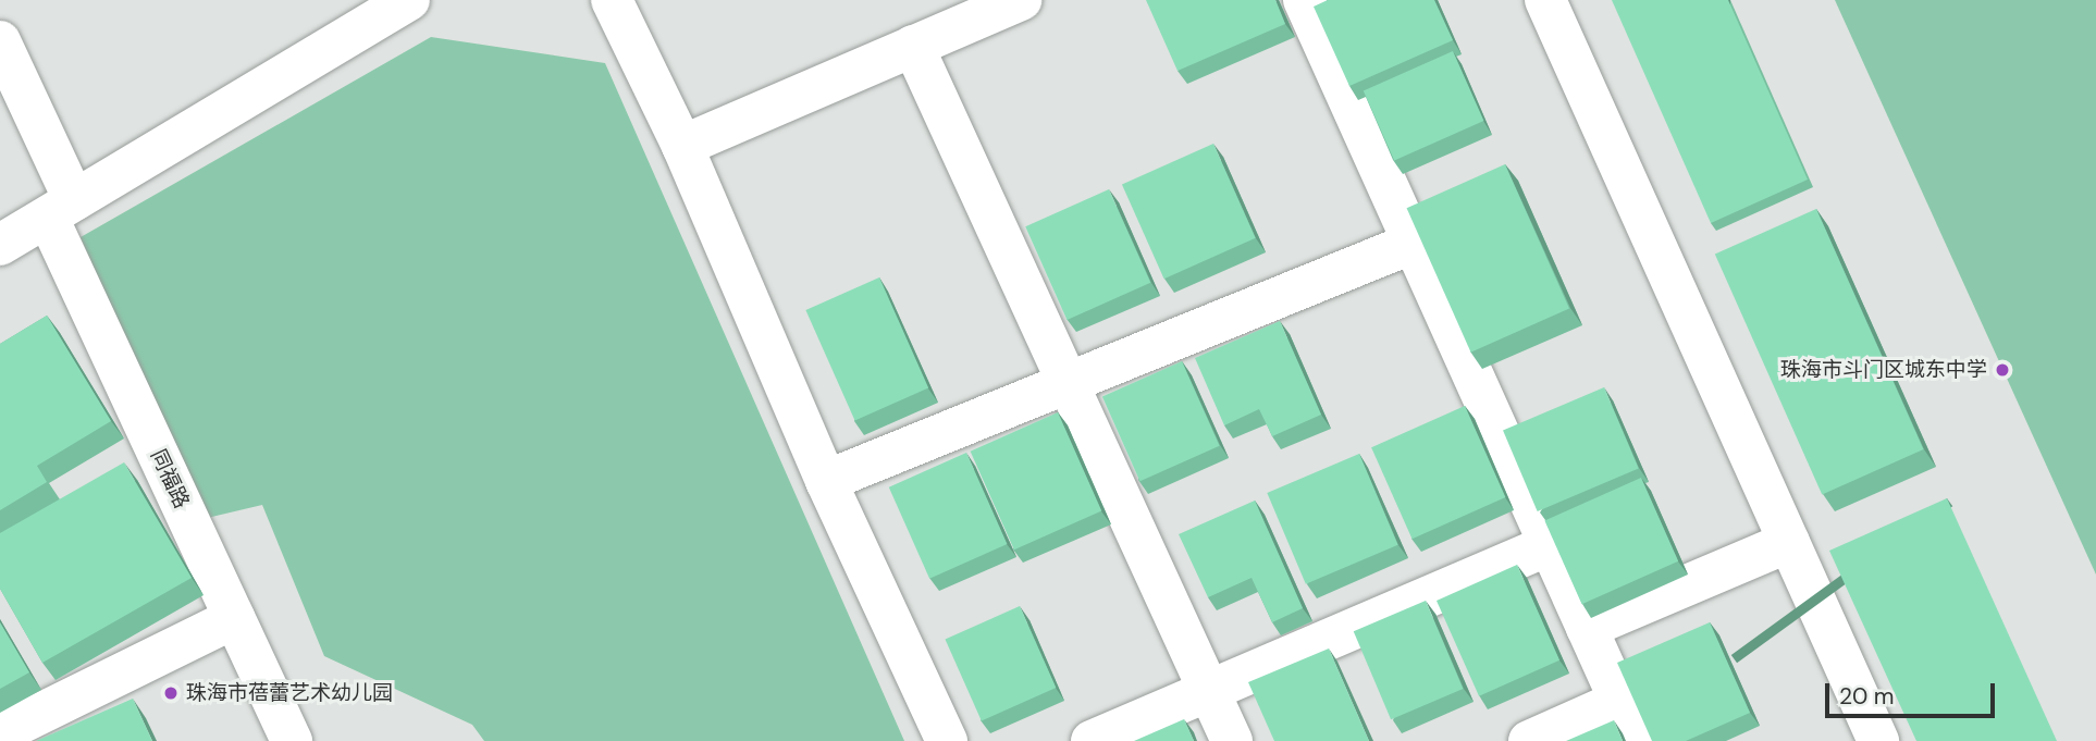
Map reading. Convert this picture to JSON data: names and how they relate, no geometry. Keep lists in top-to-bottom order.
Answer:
{
  "streets": {
    "street": ["同福路"]
  },
  "places": ["珠海市斗门区城东中学", "珠海市蓓蕾艺术幼儿园"],
  "scale_bar": "20 m"
}
